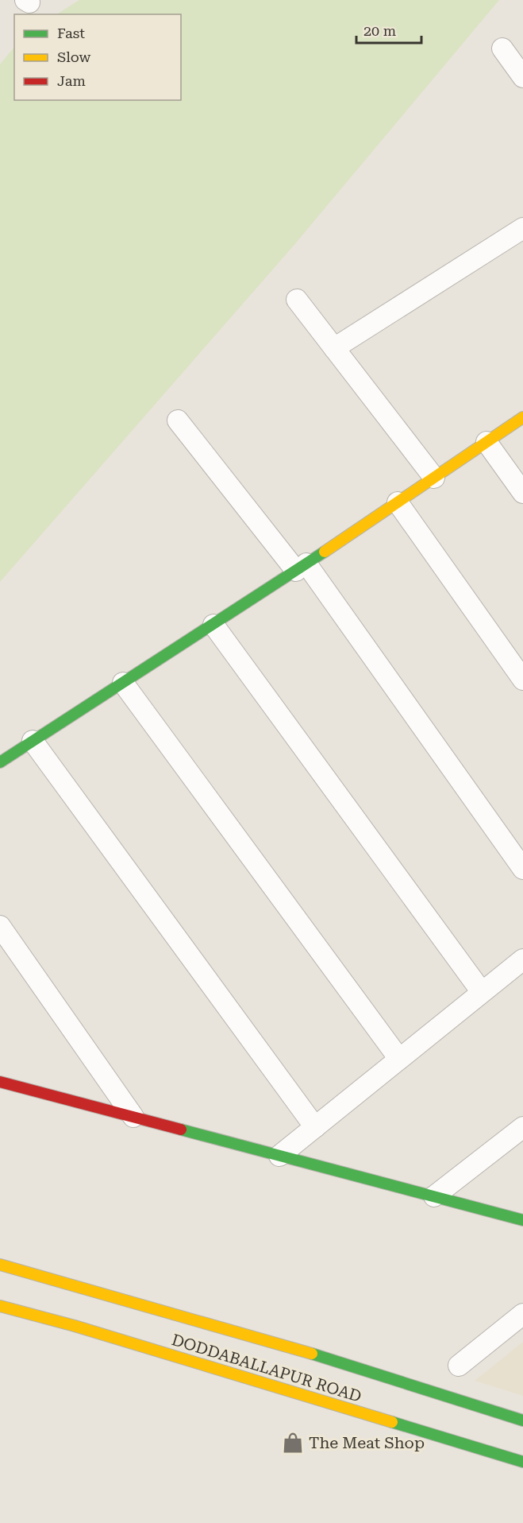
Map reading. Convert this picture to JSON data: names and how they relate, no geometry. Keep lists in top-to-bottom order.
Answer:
{
  "streets": {
    "street": ["DODDABALLAPUR ROAD"]
  },
  "places": {
    "shop": ["The Meat Shop"]
  },
  "legend": ["Fast", "Slow", "Jam"],
  "scale_bar": "20 m"
}
